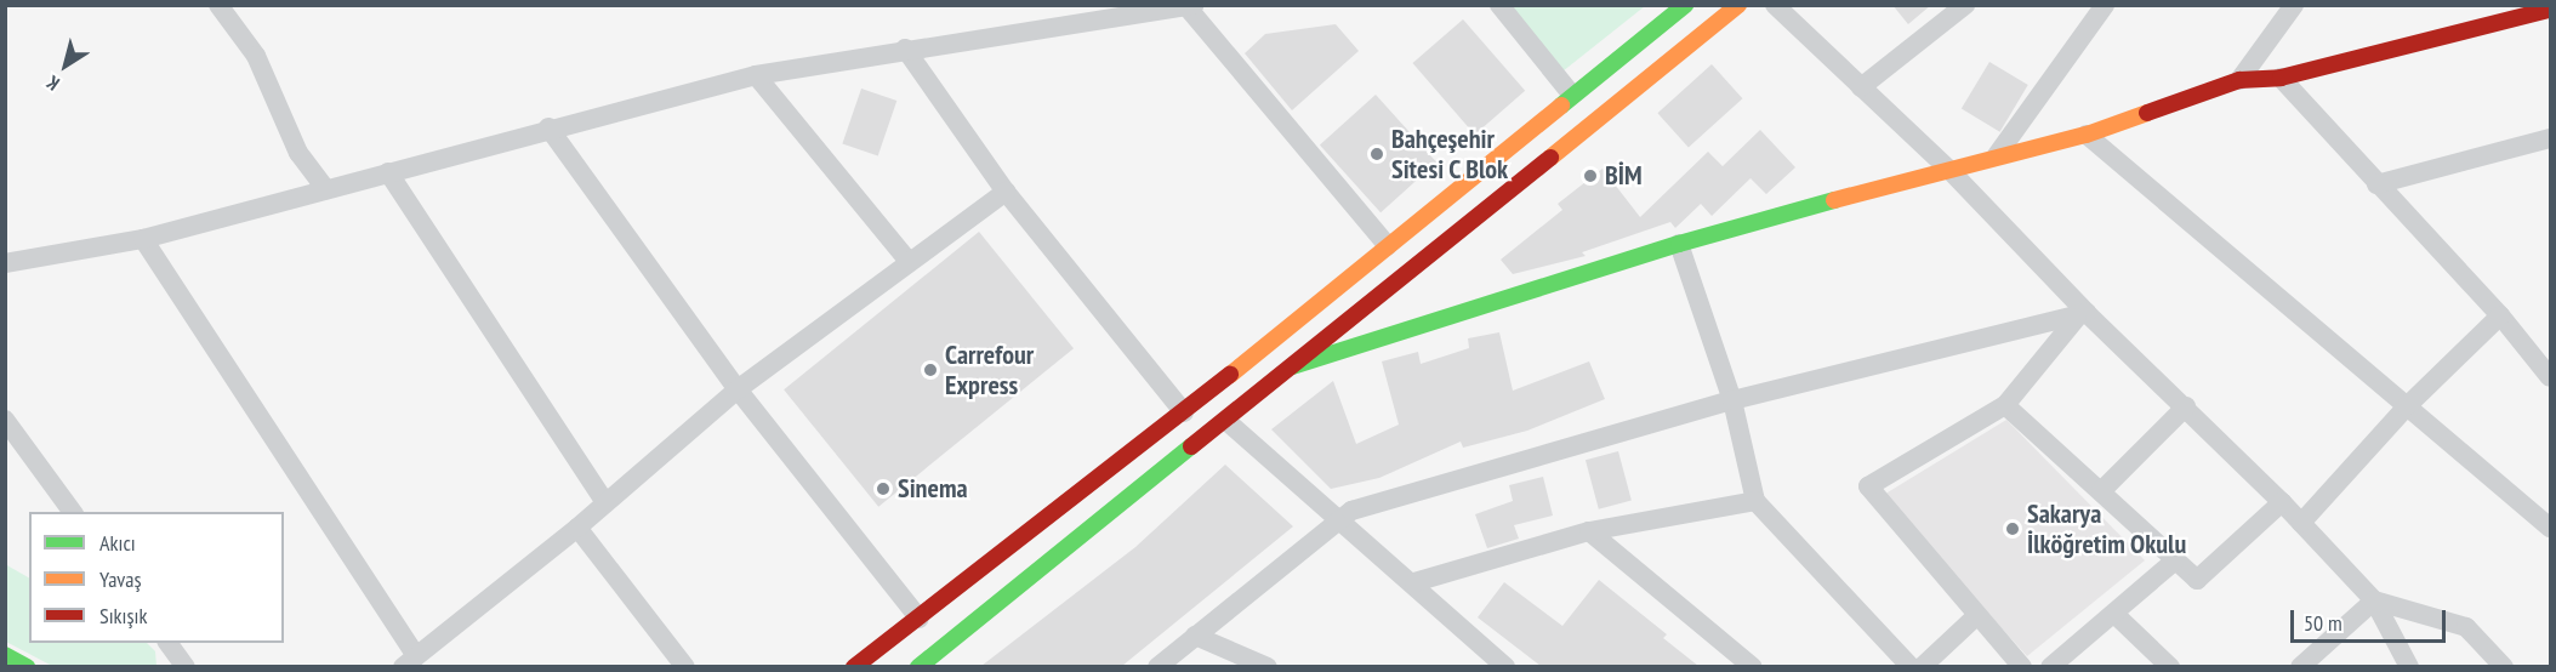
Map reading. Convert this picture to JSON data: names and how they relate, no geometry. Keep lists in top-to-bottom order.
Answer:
{
  "places": [
    "Bahçeşehir Sitesi C Blok",
    "BİM",
    "Carrefour Express",
    "Sinema",
    "Sakarya İlköğretim Okulu"
  ],
  "legend": ["Akıcı", "Yavaş", "Sıkışık"],
  "scale_bar": "50 m",
  "north": "bottom left"
}
